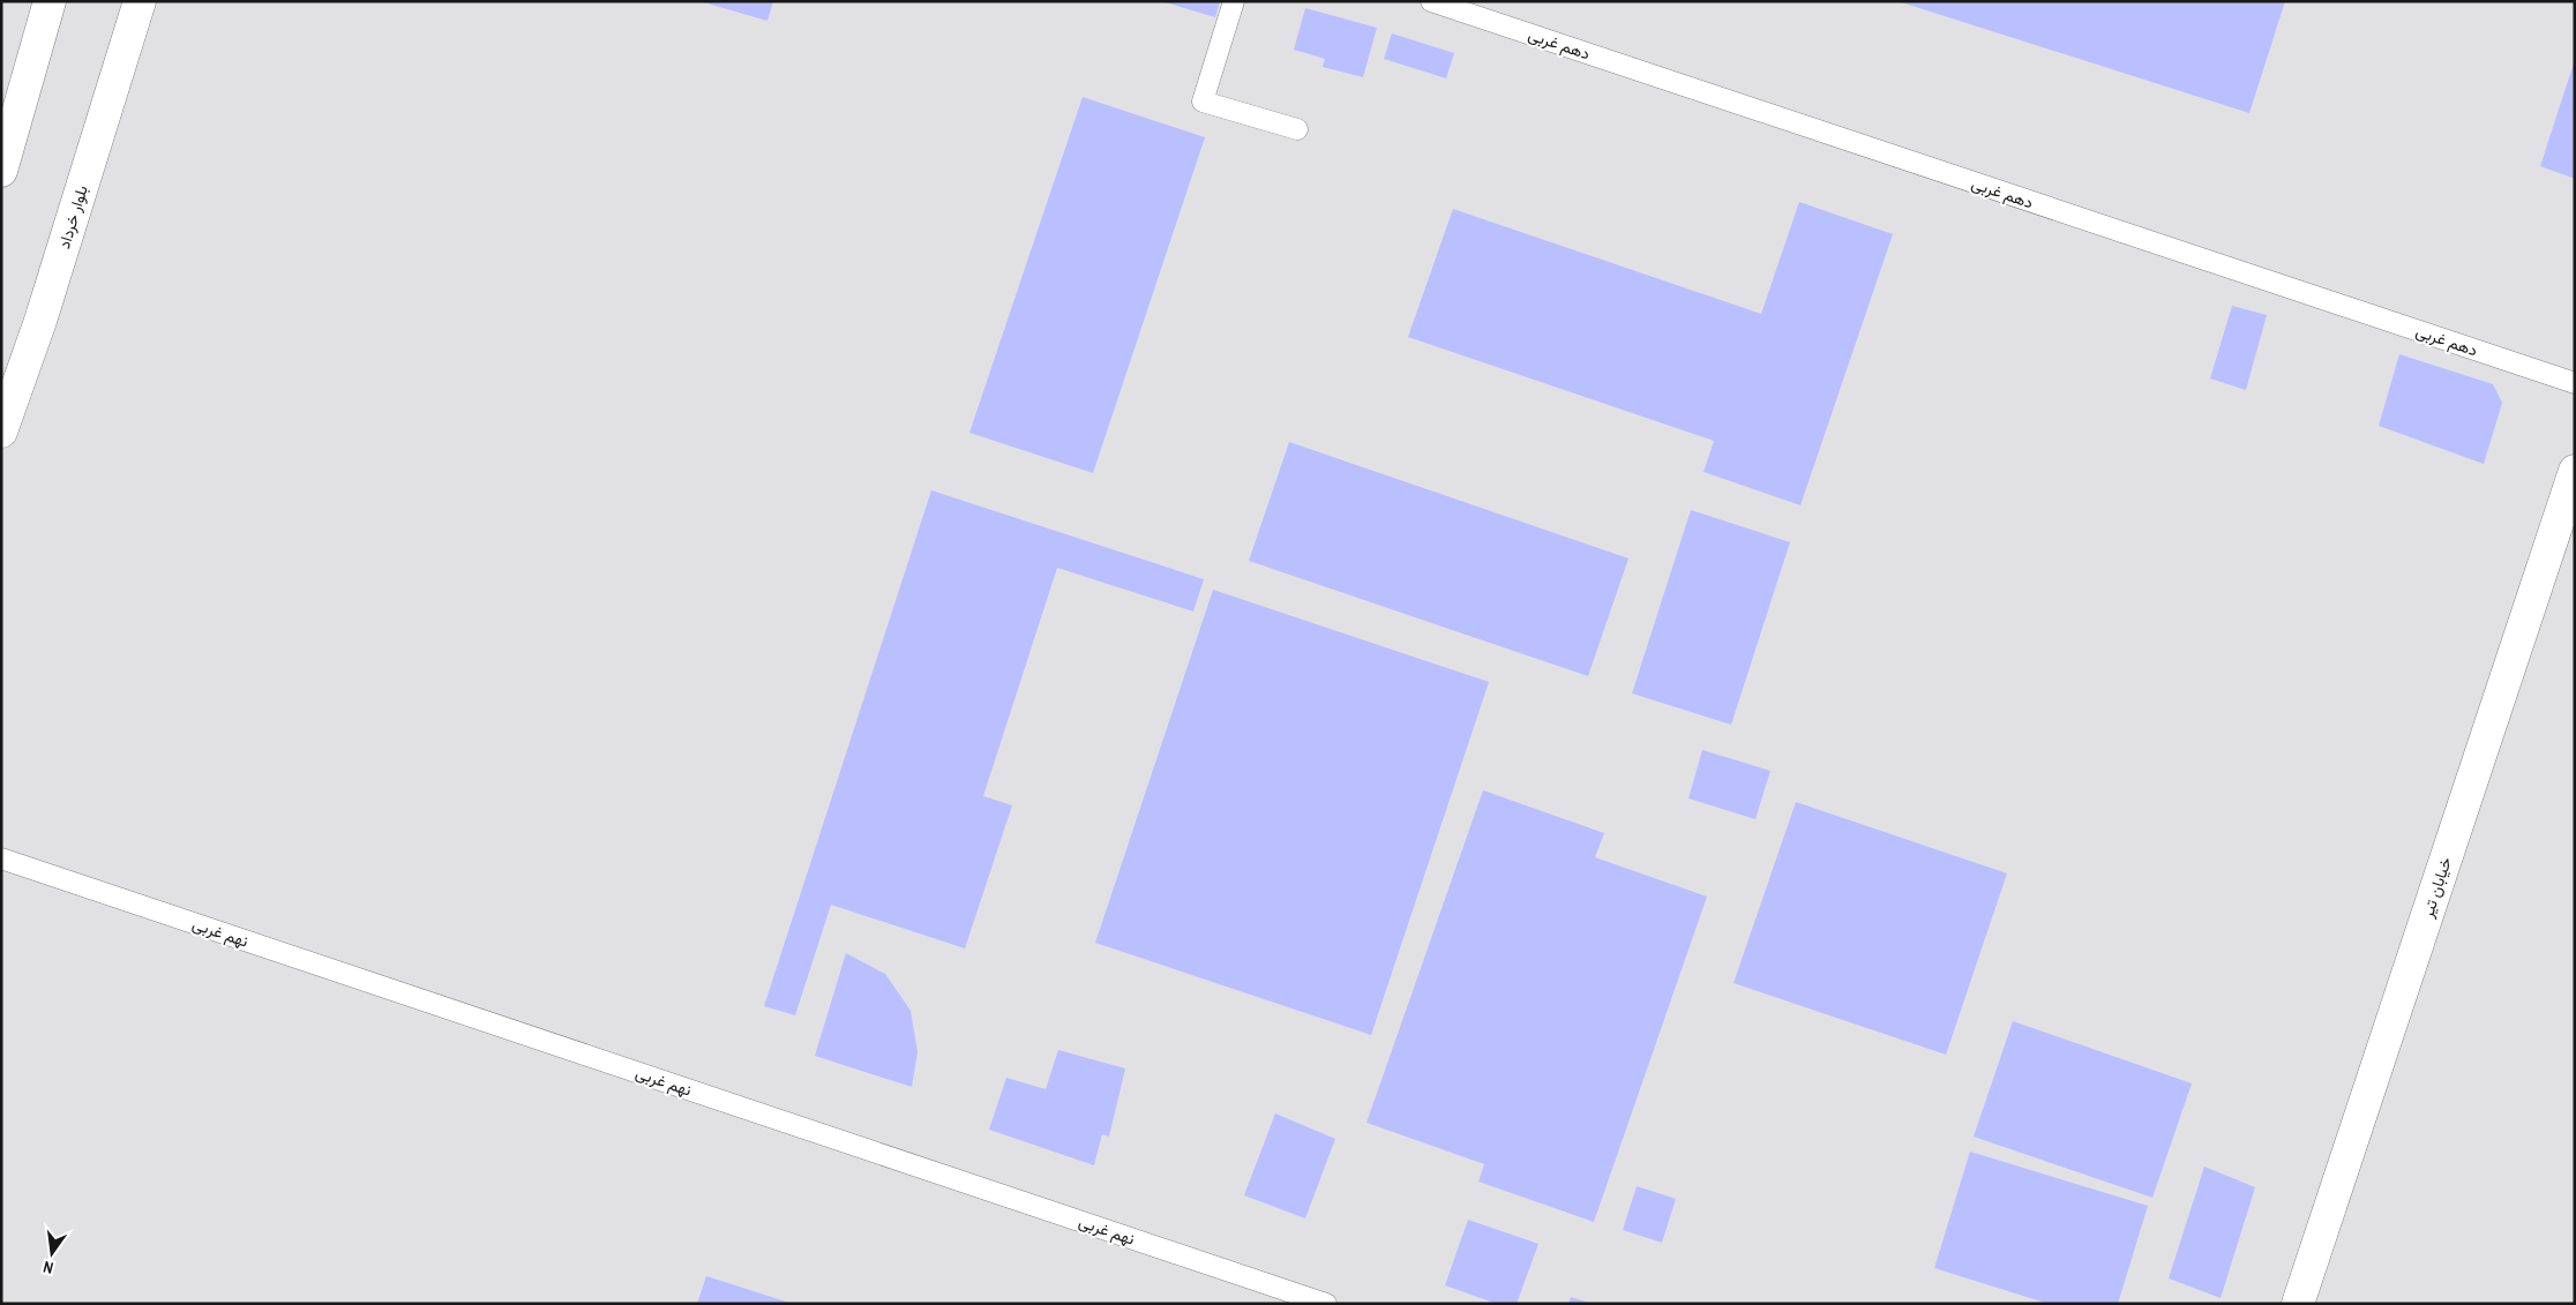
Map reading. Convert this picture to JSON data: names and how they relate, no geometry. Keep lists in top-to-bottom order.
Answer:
{
  "streets": {
    "street": ["بلوار خرداد", "خیابان تیر"],
    "lane": ["دهم غربی", "نهم غربی"]
  },
  "north": "bottom"
}
